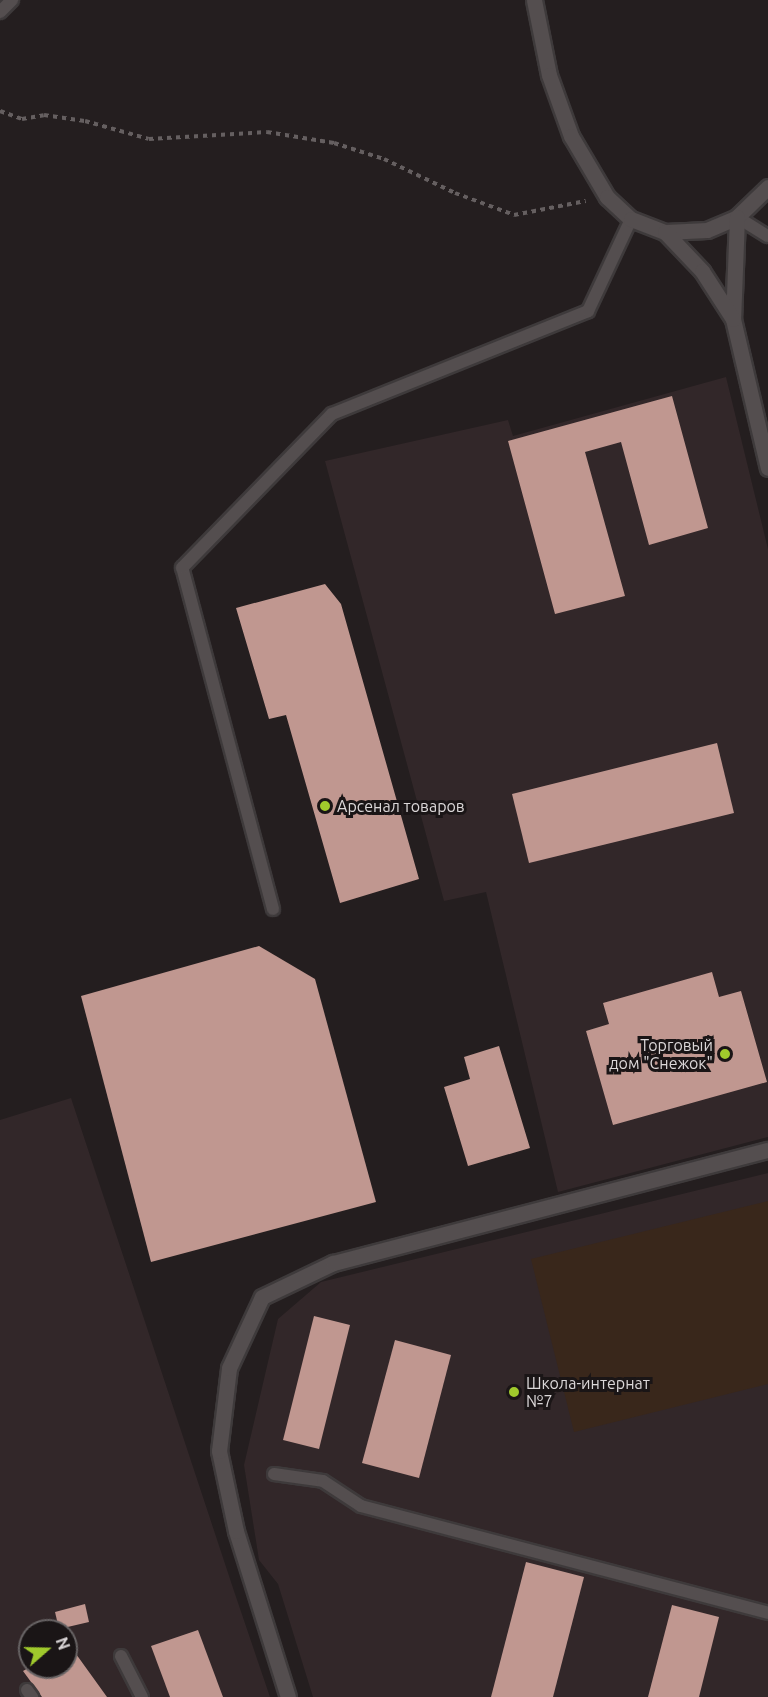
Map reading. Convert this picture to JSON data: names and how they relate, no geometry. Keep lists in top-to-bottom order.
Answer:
{
  "places": ["Арсенал товаров", "Торговый дом \"Снежок\"", "Школа-интернат №7"],
  "north": "right"
}
